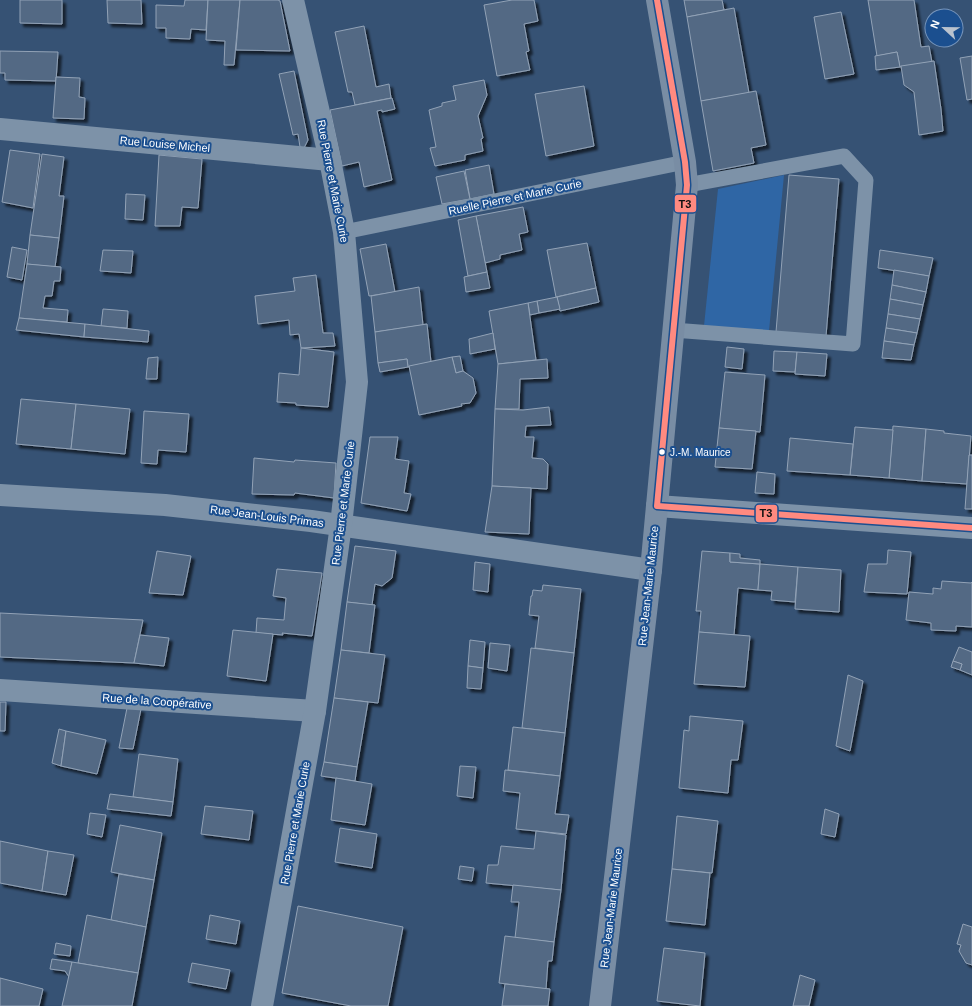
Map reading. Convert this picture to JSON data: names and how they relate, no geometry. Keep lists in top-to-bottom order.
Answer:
{
  "streets": {
    "street": [
      "Rue Louise Michel",
      "Rue Pierre et Marie Curie",
      "Rue Jean-Louis Primas",
      "Rue Jean-Marie Maurice",
      "Rue de la Coopérative"
    ],
    "lane": ["Ruelle Pierre et Marie Curie"]
  },
  "crossings": [
    ["Rue Louise Michel", "Rue Pierre et Marie Curie"],
    ["Rue Pierre et Marie Curie", "Ruelle Pierre et Marie Curie"],
    ["Rue Pierre et Marie Curie", "Rue Jean-Louis Primas"],
    ["Rue Pierre et Marie Curie", "Rue de la Coopérative"],
    ["Ruelle Pierre et Marie Curie", "Rue Jean-Marie Maurice"],
    ["Rue Jean-Louis Primas", "Rue Jean-Marie Maurice"]
  ],
  "places": ["J.-M. Maurice"],
  "lines": ["transit line T3"],
  "north": "left"
}
